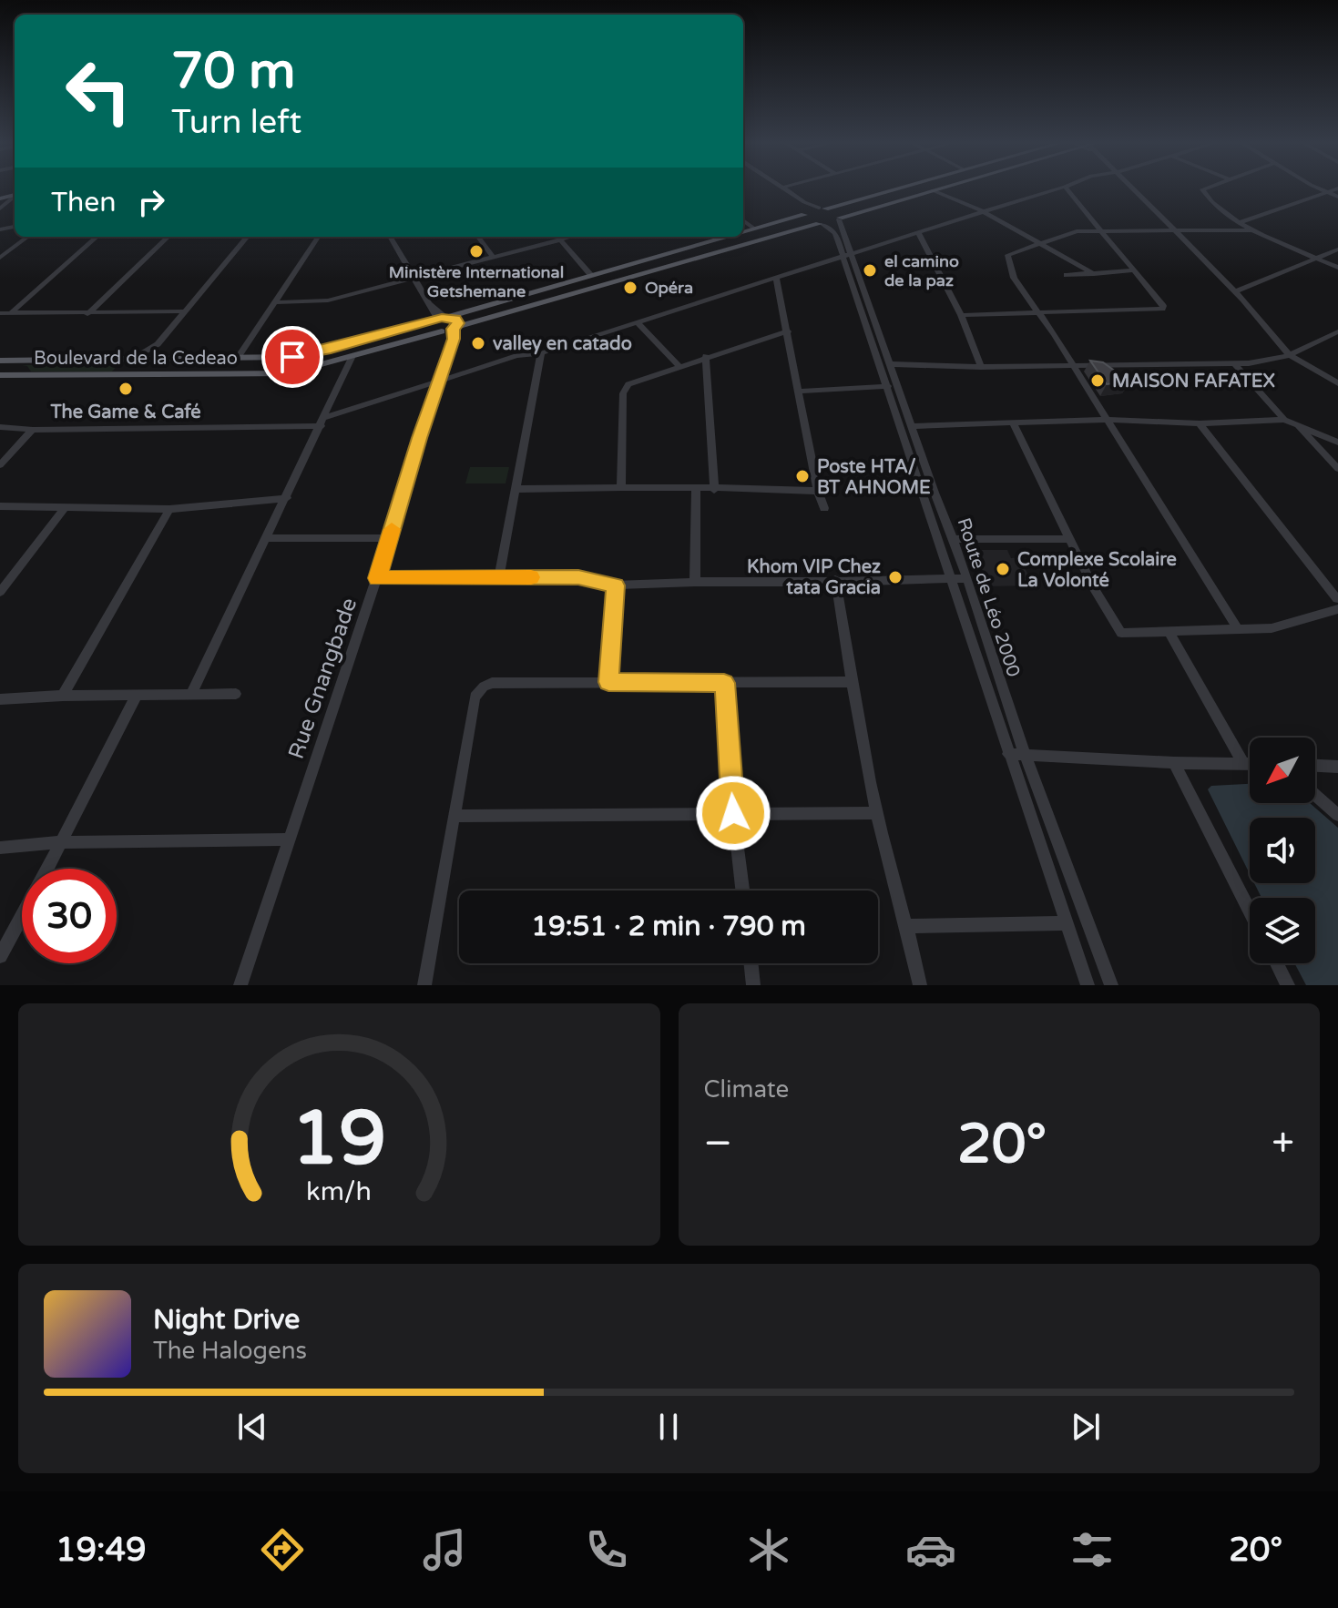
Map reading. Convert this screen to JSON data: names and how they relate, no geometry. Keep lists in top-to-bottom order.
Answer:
{
  "streets": {
    "main road": ["Boulevard de la Cedeao"],
    "street": ["Route de Léo 2000", "Rue Gnangbade"]
  },
  "crossings": [
    ["Boulevard de la Cedeao", "Rue Gnangbade"]
  ],
  "places": [
    "Ministère International Getshemane",
    "el camino de la paz",
    "Opéra",
    "valley en catado",
    "MAISON FAFATEX",
    "The Game & Café",
    "Poste HTA/ BT AHNOME",
    "Complexe Scolaire La Volonté",
    "Khom VIP Chez tata Gracia"
  ],
  "north": "bottom left",
  "page": {
    "turn": ["70 m", "Turn left"],
    "then": "Then",
    "limit": "30",
    "trip": "19:51 · 2 min · 790 m",
    "tile": "Climate",
    "heat": ["−", "20°", "+"],
    "song": ["Night Drive", "The Halogens"],
    "tabs": ["19:49", "20°"],
    "gauge": ["19", "km/h"]
  }
}
